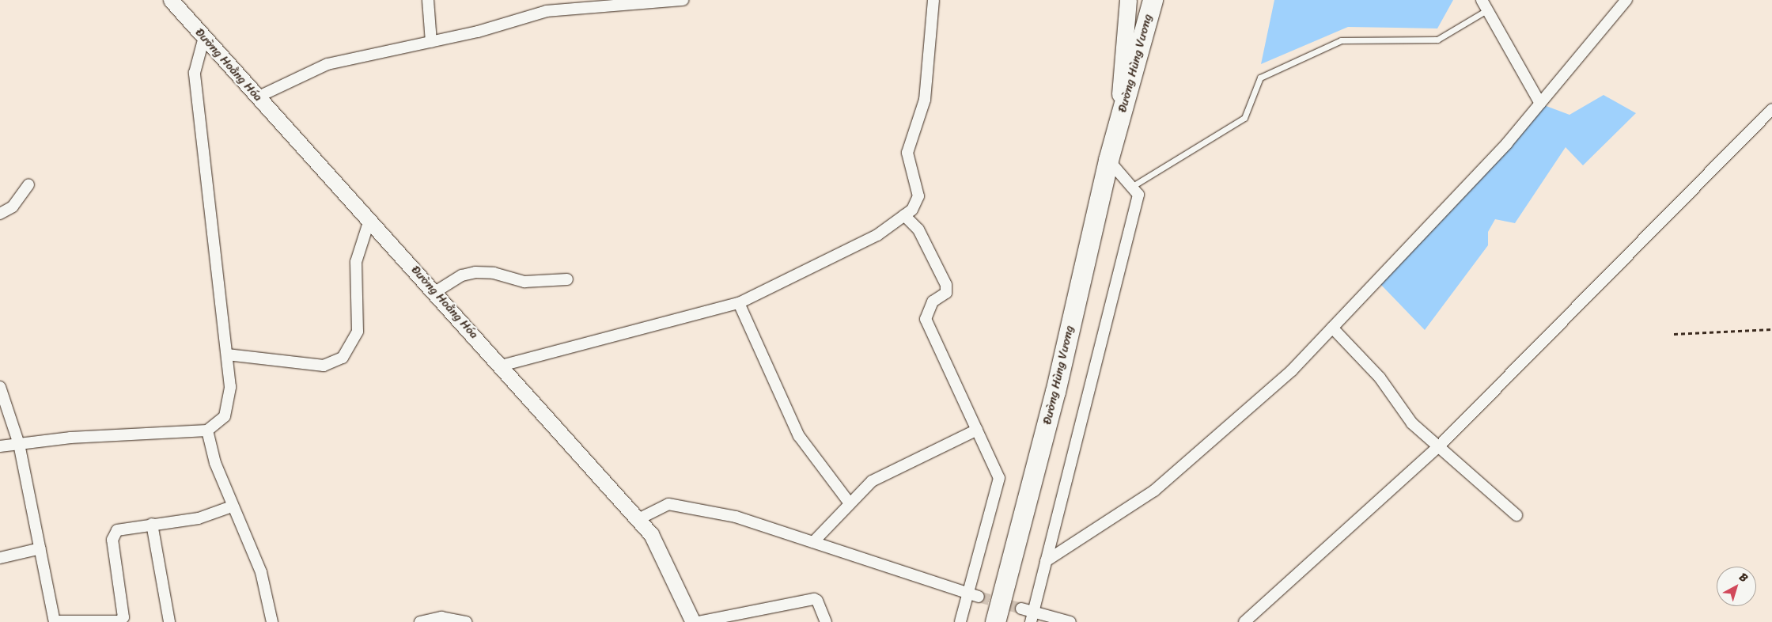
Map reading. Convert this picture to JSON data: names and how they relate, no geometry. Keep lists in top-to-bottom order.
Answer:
{
  "streets": {
    "highway": ["Đường Hùng Vương"],
    "main road": ["Đường Hoằng Hóa"]
  },
  "north": "top right"
}
